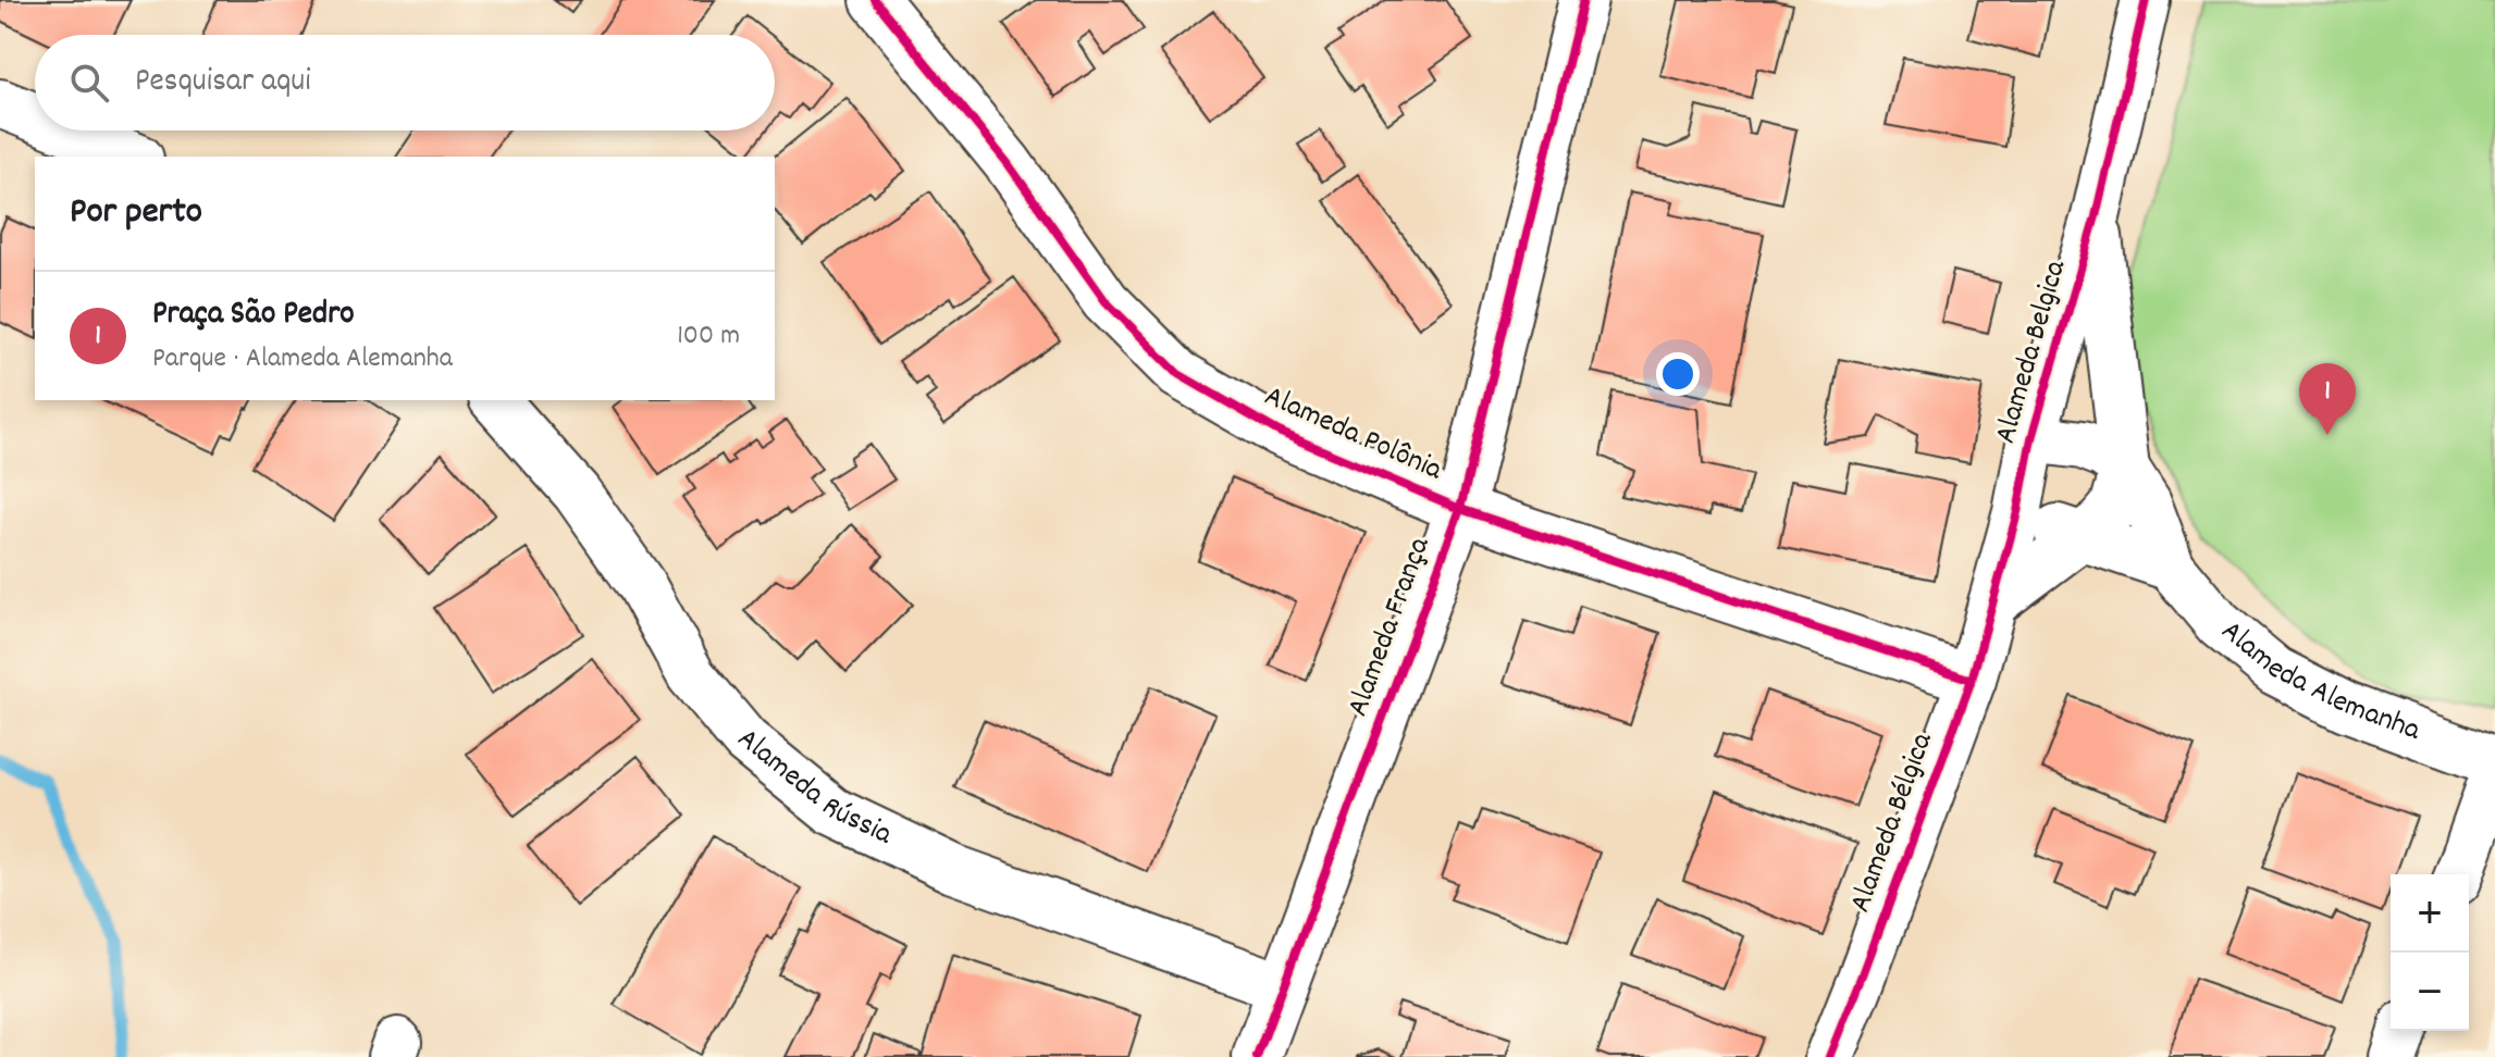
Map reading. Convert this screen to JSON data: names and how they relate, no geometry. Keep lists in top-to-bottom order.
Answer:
{
  "streets": {
    "street": [
      "Alameda Belgica",
      "Alameda Polônia",
      "Alameda França",
      "Alameda Alemanha",
      "Alameda Rússia",
      "Alameda Bélgica"
    ]
  },
  "crossings": [
    ["Alameda Belgica", "Alameda Alemanha"],
    ["Alameda Belgica", "Alameda Bélgica"],
    ["Alameda Polônia", "Alameda França"],
    ["Alameda Polônia", "Alameda Bélgica"],
    ["Alameda França", "Alameda Rússia"]
  ],
  "page": {
    "search": "Pesquisar aqui",
    "heading": "Por perto",
    "list": [
      {
        "mark": "1",
        "name": "Praça São Pedro",
        "note": "Parque · Alameda Alemanha",
        "value": "100 m"
      }
    ],
    "pins": "1",
    "map_buttons": ["+", "−"]
  }
}
